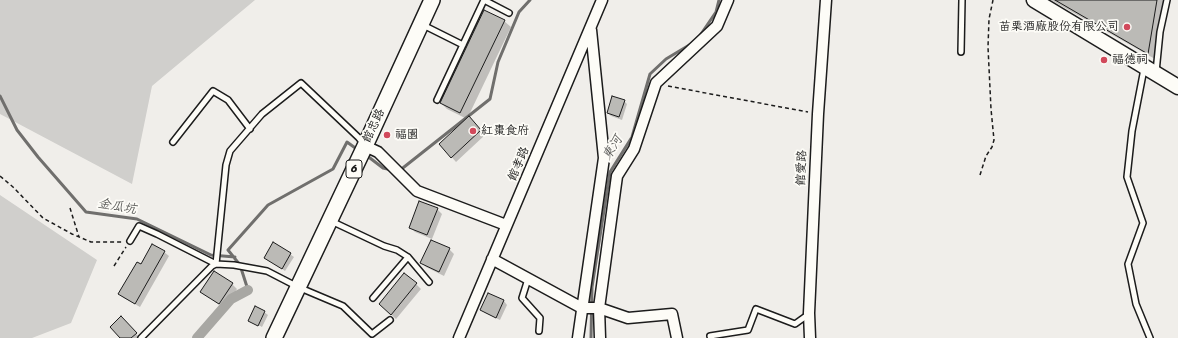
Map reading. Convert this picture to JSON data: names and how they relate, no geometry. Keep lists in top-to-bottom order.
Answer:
{
  "streets": {
    "main road": ["館忠路", "6"],
    "street": ["館孝路", "館愛路"]
  },
  "water": ["東河", "金瓜坑"],
  "places": [
    "苗栗酒廠股份有限公司",
    "福德祠",
    "紅棗食府",
    "福園"
  ]
}
